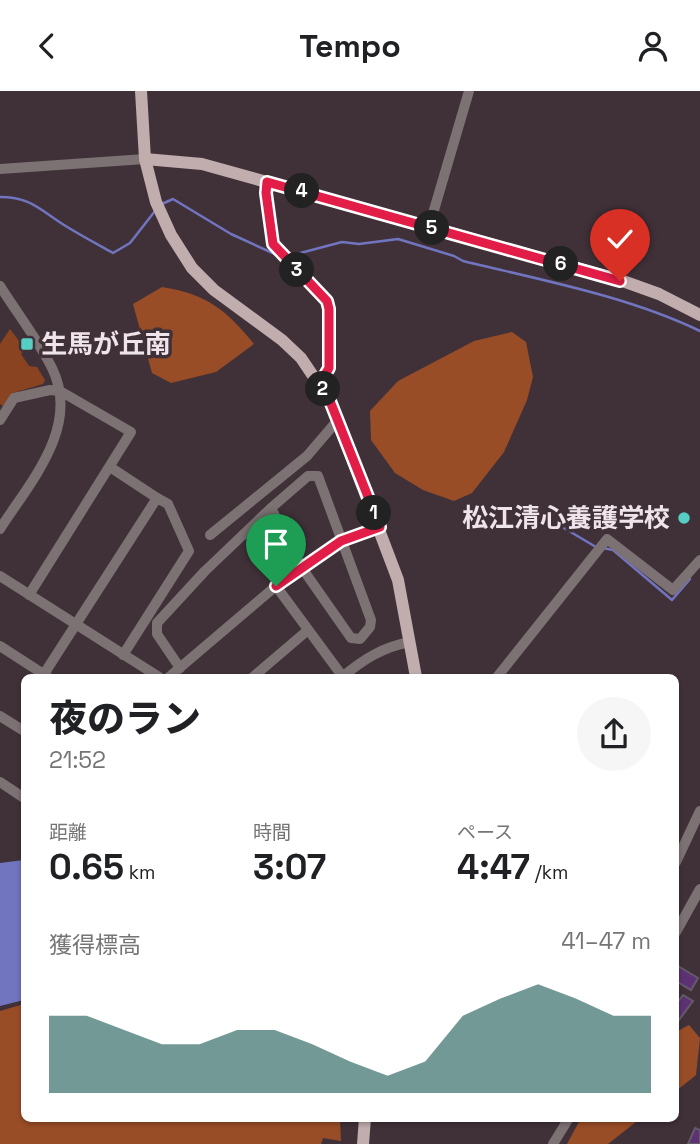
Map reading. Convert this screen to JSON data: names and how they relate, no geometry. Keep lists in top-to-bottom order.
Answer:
{
  "places": {
    "transit": ["生馬が丘南"],
    "other": ["松江清心養護学校"]
  },
  "page": {
    "header": "Tempo",
    "pins": [
      "4",
      "5",
      "6",
      "3",
      "2",
      "1"
    ],
    "heading": ["夜のラン", "21:52"],
    "stats": [
      ["距離", "0.65 km"],
      ["時間", "3:07"],
      ["ペース", "4:47 /km"]
    ],
    "chart": ["獲得標高", "41–47 m"]
  }
}
